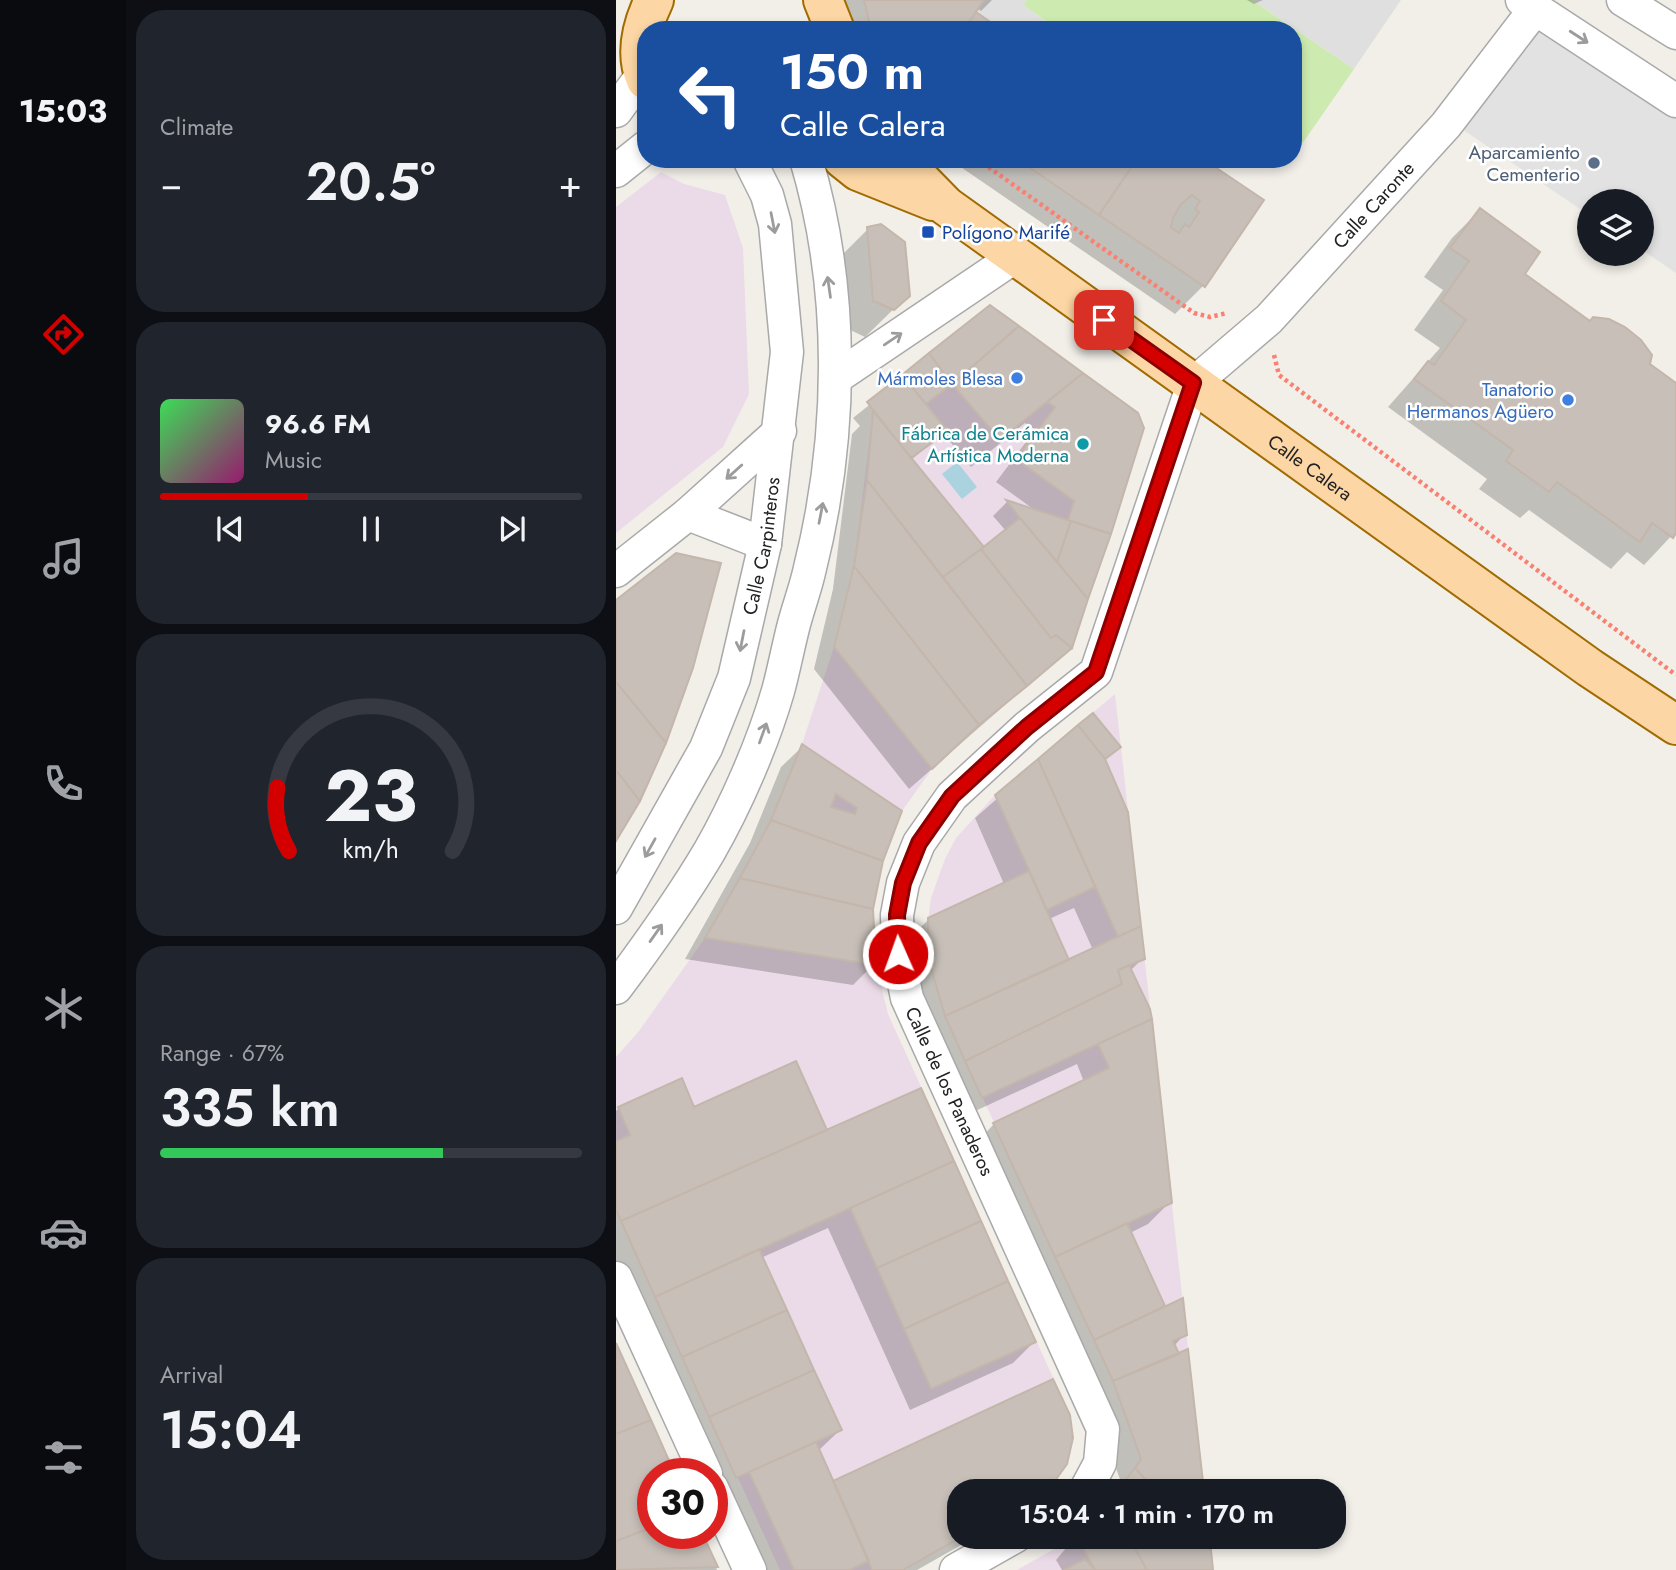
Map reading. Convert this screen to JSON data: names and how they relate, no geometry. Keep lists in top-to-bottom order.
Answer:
{
  "streets": {
    "main road": ["Calle Calera"],
    "street": ["Calle Caronte", "Calle Carpinteros", "Calle de los Panaderos"]
  },
  "crossings": [
    ["Calle Caronte", "Calle Calera"],
    ["Calle Caronte", "Calle de los Panaderos"],
    ["Calle Calera", "Calle de los Panaderos"]
  ],
  "places": {
    "other": [
      "Aparcamiento Cementerio",
      "Mármoles Blesa",
      "Tanatorio Hermanos Agüero",
      "Fábrica de Cerámica Artística Moderna"
    ],
    "transit": ["Polígono Marifé"]
  },
  "page": {
    "tabs": "15:03",
    "tile": [
      "Climate",
      ["Range · 67%", "335 km"],
      ["Arrival", "15:04"]
    ],
    "turn": ["150 m", "Calle Calera"],
    "heat": ["−", "20.5°", "+"],
    "song": ["96.6 FM", "Music"],
    "limit": "30",
    "trip": "15:04 · 1 min · 170 m",
    "gauge": ["23", "km/h"]
  }
}
